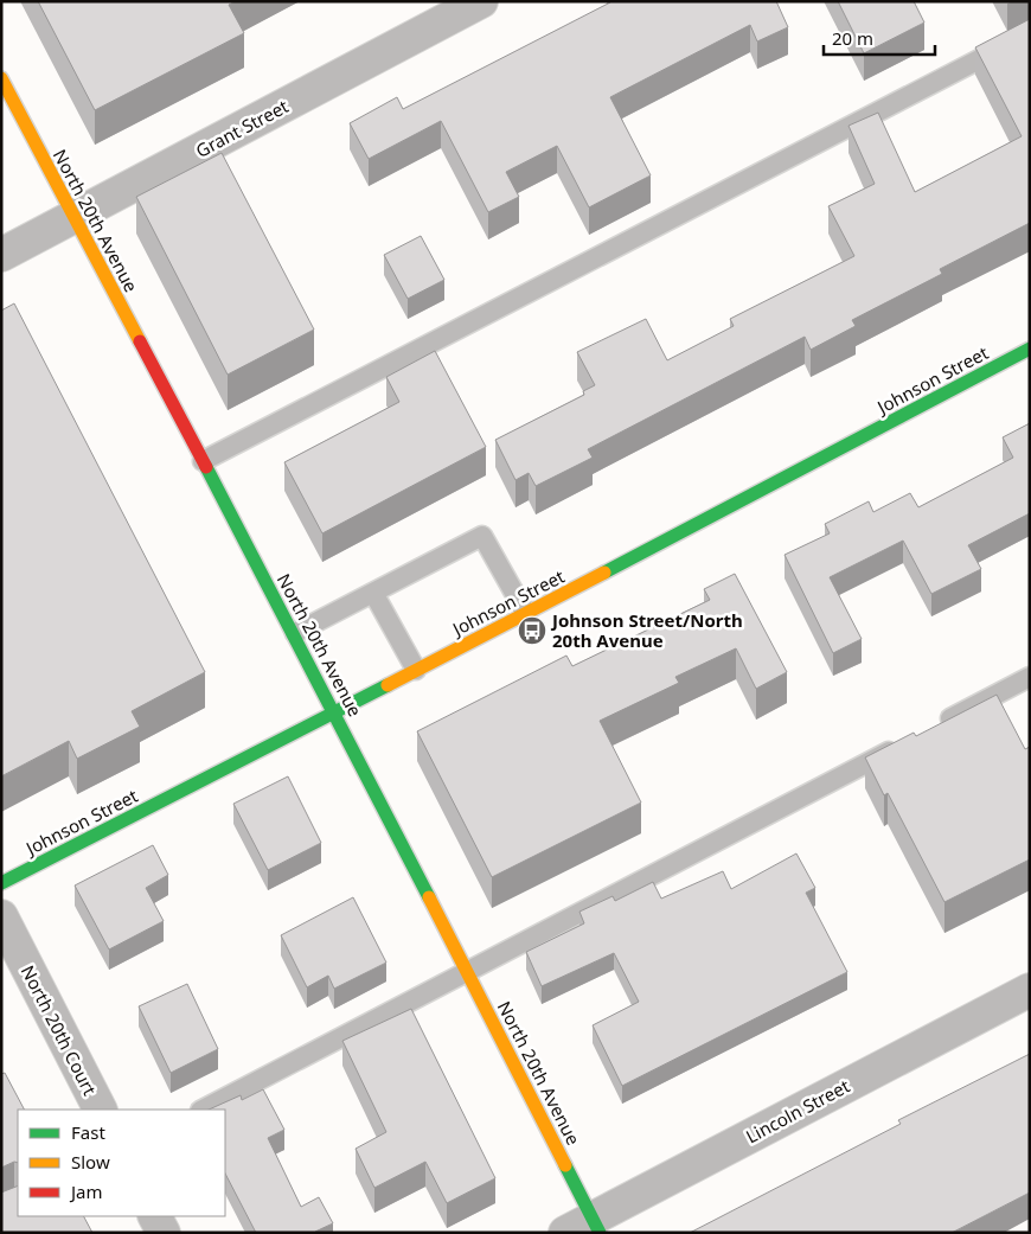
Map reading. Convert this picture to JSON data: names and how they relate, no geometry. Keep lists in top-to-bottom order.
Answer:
{
  "streets": {
    "street": [
      "Grant Street",
      "North 20th Avenue",
      "Johnson Street",
      "North 20th Court",
      "Lincoln Street"
    ]
  },
  "crossings": [
    ["Grant Street", "North 20th Avenue"],
    ["North 20th Avenue", "Johnson Street"],
    ["North 20th Avenue", "Lincoln Street"]
  ],
  "places": {
    "bus stop": ["Johnson Street/North 20th Avenue"]
  },
  "legend": ["Fast", "Slow", "Jam"],
  "scale_bar": "20 m"
}
